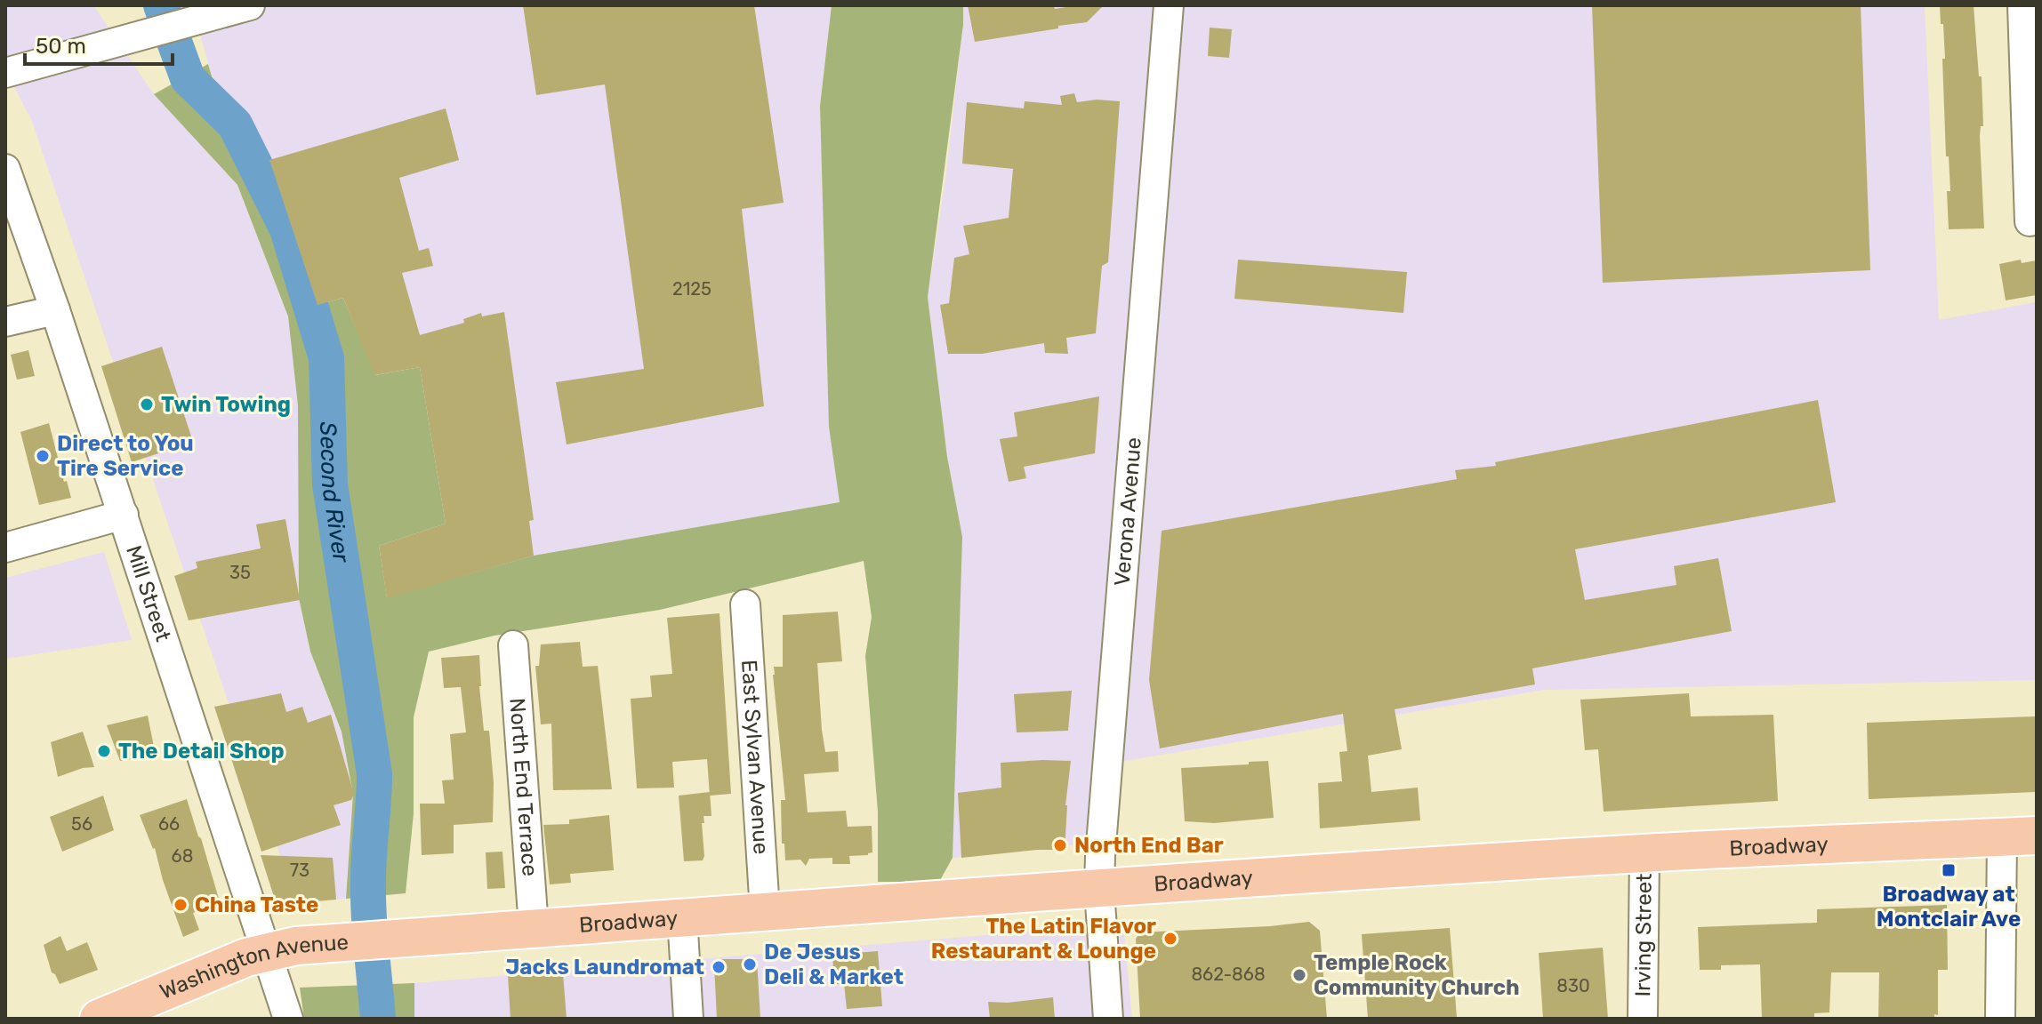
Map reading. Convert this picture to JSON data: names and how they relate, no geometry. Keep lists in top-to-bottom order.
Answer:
{
  "streets": {
    "main road": ["Broadway", "Washington Avenue"],
    "street": [
      "Verona Avenue",
      "Mill Street",
      "East Sylvan Avenue",
      "North End Terrace",
      "Irving Street"
    ]
  },
  "crossings": [
    ["Verona Avenue", "Broadway"],
    ["Mill Street", "Washington Avenue"],
    ["East Sylvan Avenue", "Broadway"],
    ["North End Terrace", "Broadway"],
    ["Broadway", "Irving Street"],
    ["Broadway", "Washington Avenue"]
  ],
  "water": ["Second River"],
  "places": {
    "other": [
      "Twin Towing",
      "Direct to You Tire Service",
      "The Detail Shop",
      "North End Bar",
      "China Taste",
      "The Latin Flavor Restaurant & Lounge",
      "De Jesus Deli & Market",
      "Jacks Laundromat",
      "Temple Rock Community Church"
    ],
    "transit": ["Broadway at Montclair Ave"]
  },
  "house_numbers": [
    "2125",
    "35",
    "56",
    "66",
    "68",
    "73",
    "862-868",
    "830"
  ],
  "scale_bar": "50 m"
}
